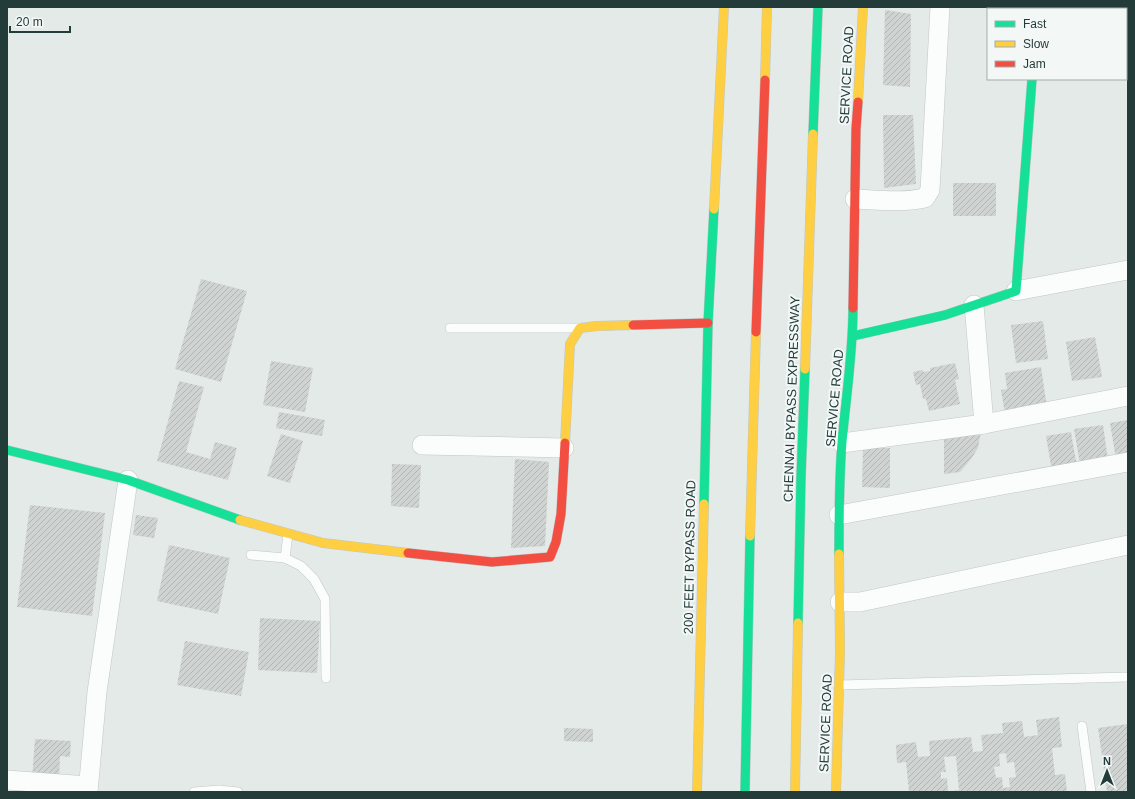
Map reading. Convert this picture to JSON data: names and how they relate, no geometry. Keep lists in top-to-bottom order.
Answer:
{
  "streets": {
    "main road": ["SERVICE ROAD", "CHENNAI BYPASS EXPRESSWAY", "200 FEET BYPASS ROAD"]
  },
  "legend": ["Fast", "Slow", "Jam"],
  "scale_bar": "20 m",
  "north": "top"
}
